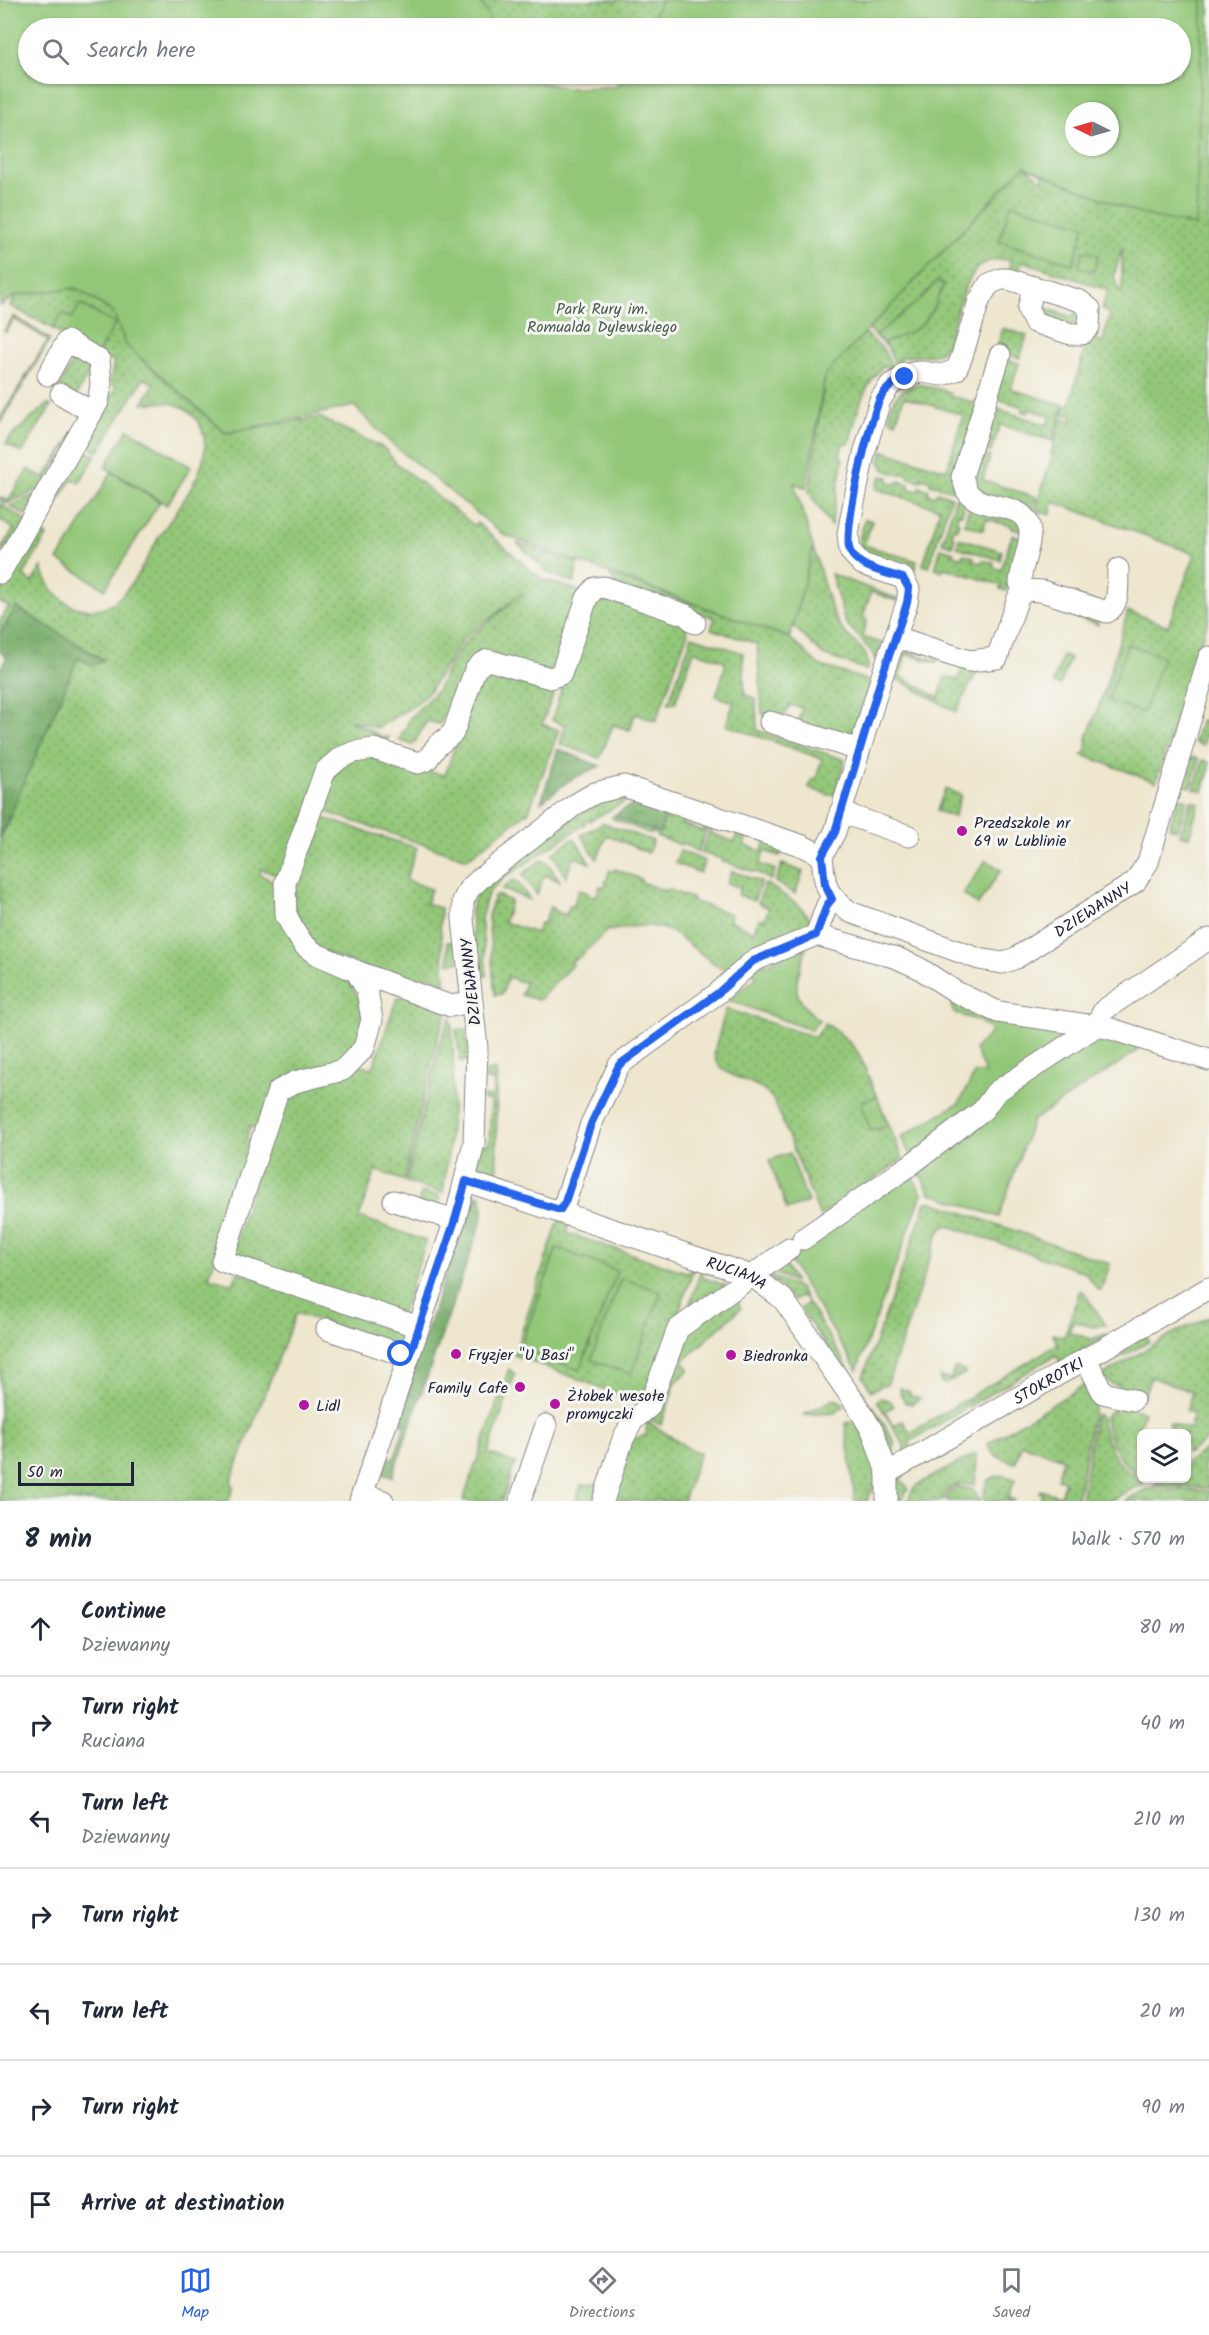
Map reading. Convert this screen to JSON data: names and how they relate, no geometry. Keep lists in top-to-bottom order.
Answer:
{
  "streets": {
    "street": ["DZIEWANNY", "RUCIANA", "STOKROTKI"]
  },
  "crossings": [
    ["DZIEWANNY", "RUCIANA"],
    ["RUCIANA", "STOKROTKI"]
  ],
  "parks": ["Park Rury im. Romualda Dylewskiego"],
  "places": [
    "Przedszkole nr 69 w Lublinie",
    "Fryzjer \"U Basi\"",
    "Biedronka",
    "Family Cafe",
    "Żłobek wesołe promyczki",
    "Lidl"
  ],
  "scale_bar": "50 m",
  "north": "left",
  "page": {
    "search": "Search here",
    "scale": "50 m",
    "heading": ["8 min", "Walk · 570 m"],
    "list": [
      ["Continue", "Dziewanny", "80 m"],
      ["Turn right", "Ruciana", "40 m"],
      ["Turn left", "Dziewanny", "210 m"],
      ["Turn right", "130 m"],
      ["Turn left", "20 m"],
      ["Turn right", "90 m"],
      "Arrive at destination"
    ],
    "nav": ["Map", "Directions", "Saved"]
  }
}
